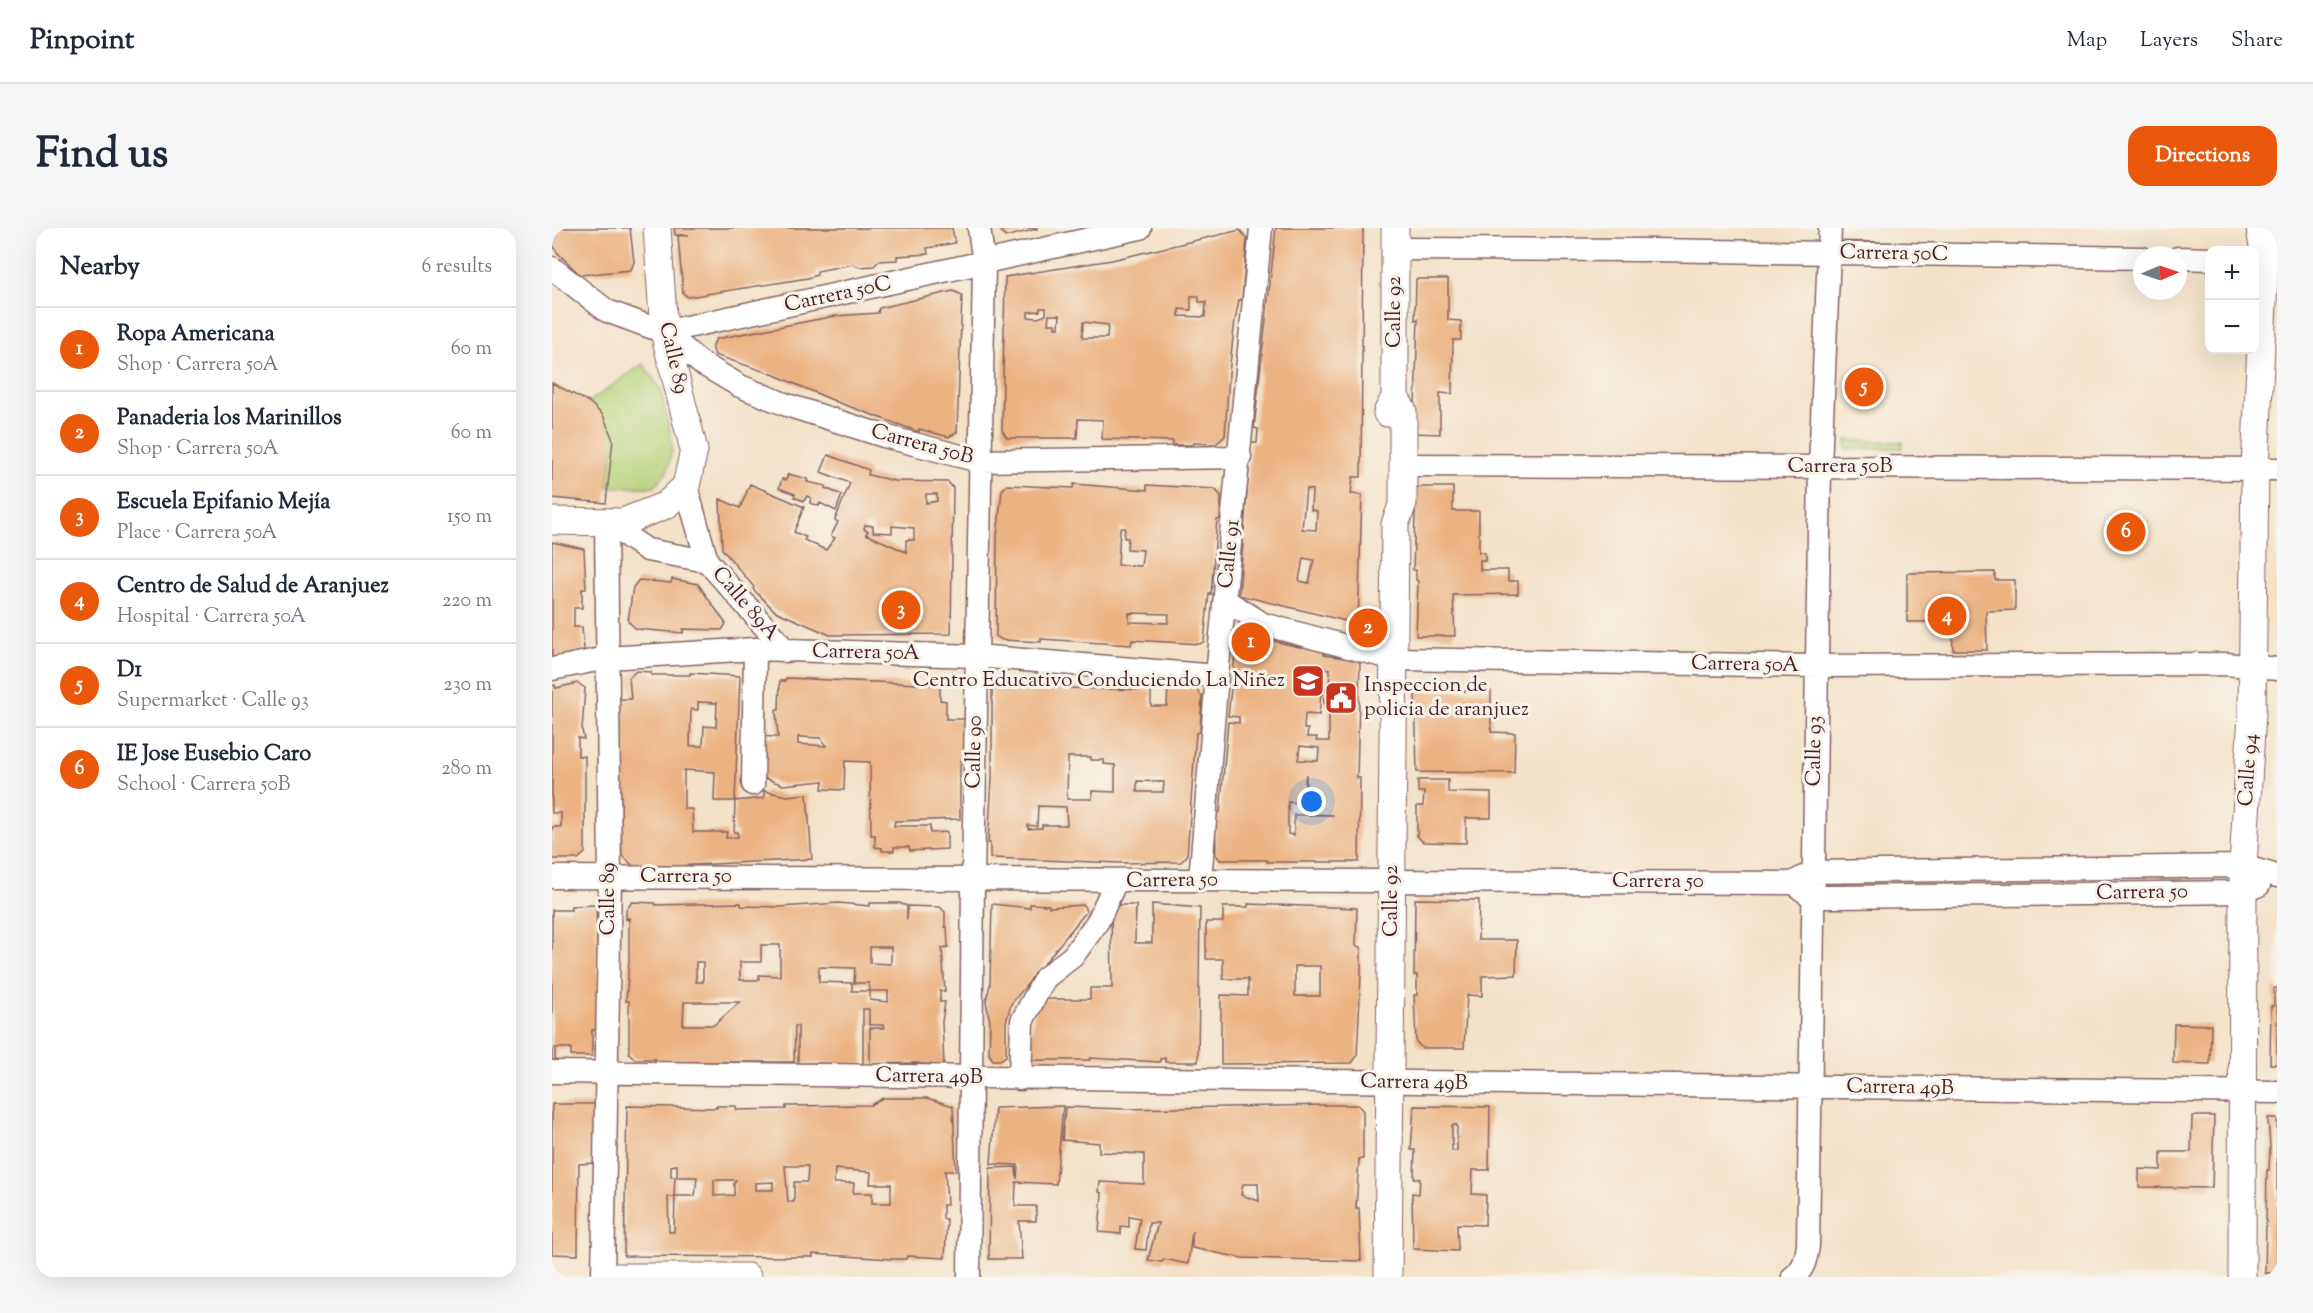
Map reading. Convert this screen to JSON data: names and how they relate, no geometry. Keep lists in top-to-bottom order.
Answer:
{
  "streets": {
    "street": [
      "Carrera 50C",
      "Calle 92",
      "Calle 89",
      "Carrera 50B",
      "Calle 91",
      "Calle 89A",
      "Carrera 50A",
      "Calle 93",
      "Calle 90",
      "Calle 94",
      "Carrera 50",
      "Carrera 49B"
    ]
  },
  "crossings": [
    ["Carrera 50C", "Calle 92"],
    ["Carrera 50C", "Calle 89"],
    ["Carrera 50C", "Carrera 50B"],
    ["Carrera 50C", "Calle 93"],
    ["Carrera 50C", "Calle 90"],
    ["Calle 92", "Carrera 50B"],
    ["Calle 92", "Carrera 50A"],
    ["Calle 92", "Carrera 50"],
    ["Calle 92", "Carrera 49B"],
    ["Calle 89", "Carrera 50B"],
    ["Calle 89", "Calle 89A"],
    ["Calle 89", "Carrera 50A"],
    ["Calle 89", "Carrera 50"],
    ["Calle 89", "Carrera 49B"],
    ["Carrera 50B", "Calle 91"],
    ["Carrera 50B", "Calle 93"],
    ["Carrera 50B", "Calle 90"],
    ["Carrera 50B", "Calle 94"],
    ["Calle 91", "Carrera 50A"],
    ["Calle 91", "Carrera 50"],
    ["Calle 89A", "Carrera 50A"],
    ["Carrera 50A", "Calle 93"],
    ["Carrera 50A", "Calle 90"],
    ["Carrera 50A", "Calle 94"],
    ["Calle 93", "Carrera 50"],
    ["Calle 93", "Carrera 49B"],
    ["Calle 90", "Carrera 50"],
    ["Calle 90", "Carrera 49B"],
    ["Calle 94", "Carrera 50"],
    ["Calle 94", "Carrera 49B"]
  ],
  "places": {
    "school or university": ["Centro Educativo Conduciendo La Niñez"],
    "public building": ["Inspeccion de policia de aranjuez"]
  },
  "north": "right",
  "page": {
    "header": "Pinpoint",
    "nav": ["Map", "Layers", "Share"],
    "title": "Find us",
    "buttons": "Directions",
    "heading": ["Nearby", "6 results"],
    "map_buttons": ["+", "−"],
    "list": [
      {
        "mark": "1",
        "name": "Ropa Americana",
        "note": "Shop · Carrera 50A",
        "value": "60 m"
      },
      {
        "mark": "2",
        "name": "Panaderia los Marinillos",
        "note": "Shop · Carrera 50A",
        "value": "60 m"
      },
      {
        "mark": "3",
        "name": "Escuela Epifanio Mejía",
        "note": "Place · Carrera 50A",
        "value": "150 m"
      },
      {
        "mark": "4",
        "name": "Centro de Salud de Aranjuez",
        "note": "Hospital · Carrera 50A",
        "value": "220 m"
      },
      {
        "mark": "5",
        "name": "D1",
        "note": "Supermarket · Calle 93",
        "value": "230 m"
      },
      {
        "mark": "6",
        "name": "IE Jose Eusebio Caro",
        "note": "School · Carrera 50B",
        "value": "280 m"
      }
    ],
    "pins": [
      "5",
      "6",
      "3",
      "4",
      "2",
      "1"
    ]
  }
}
